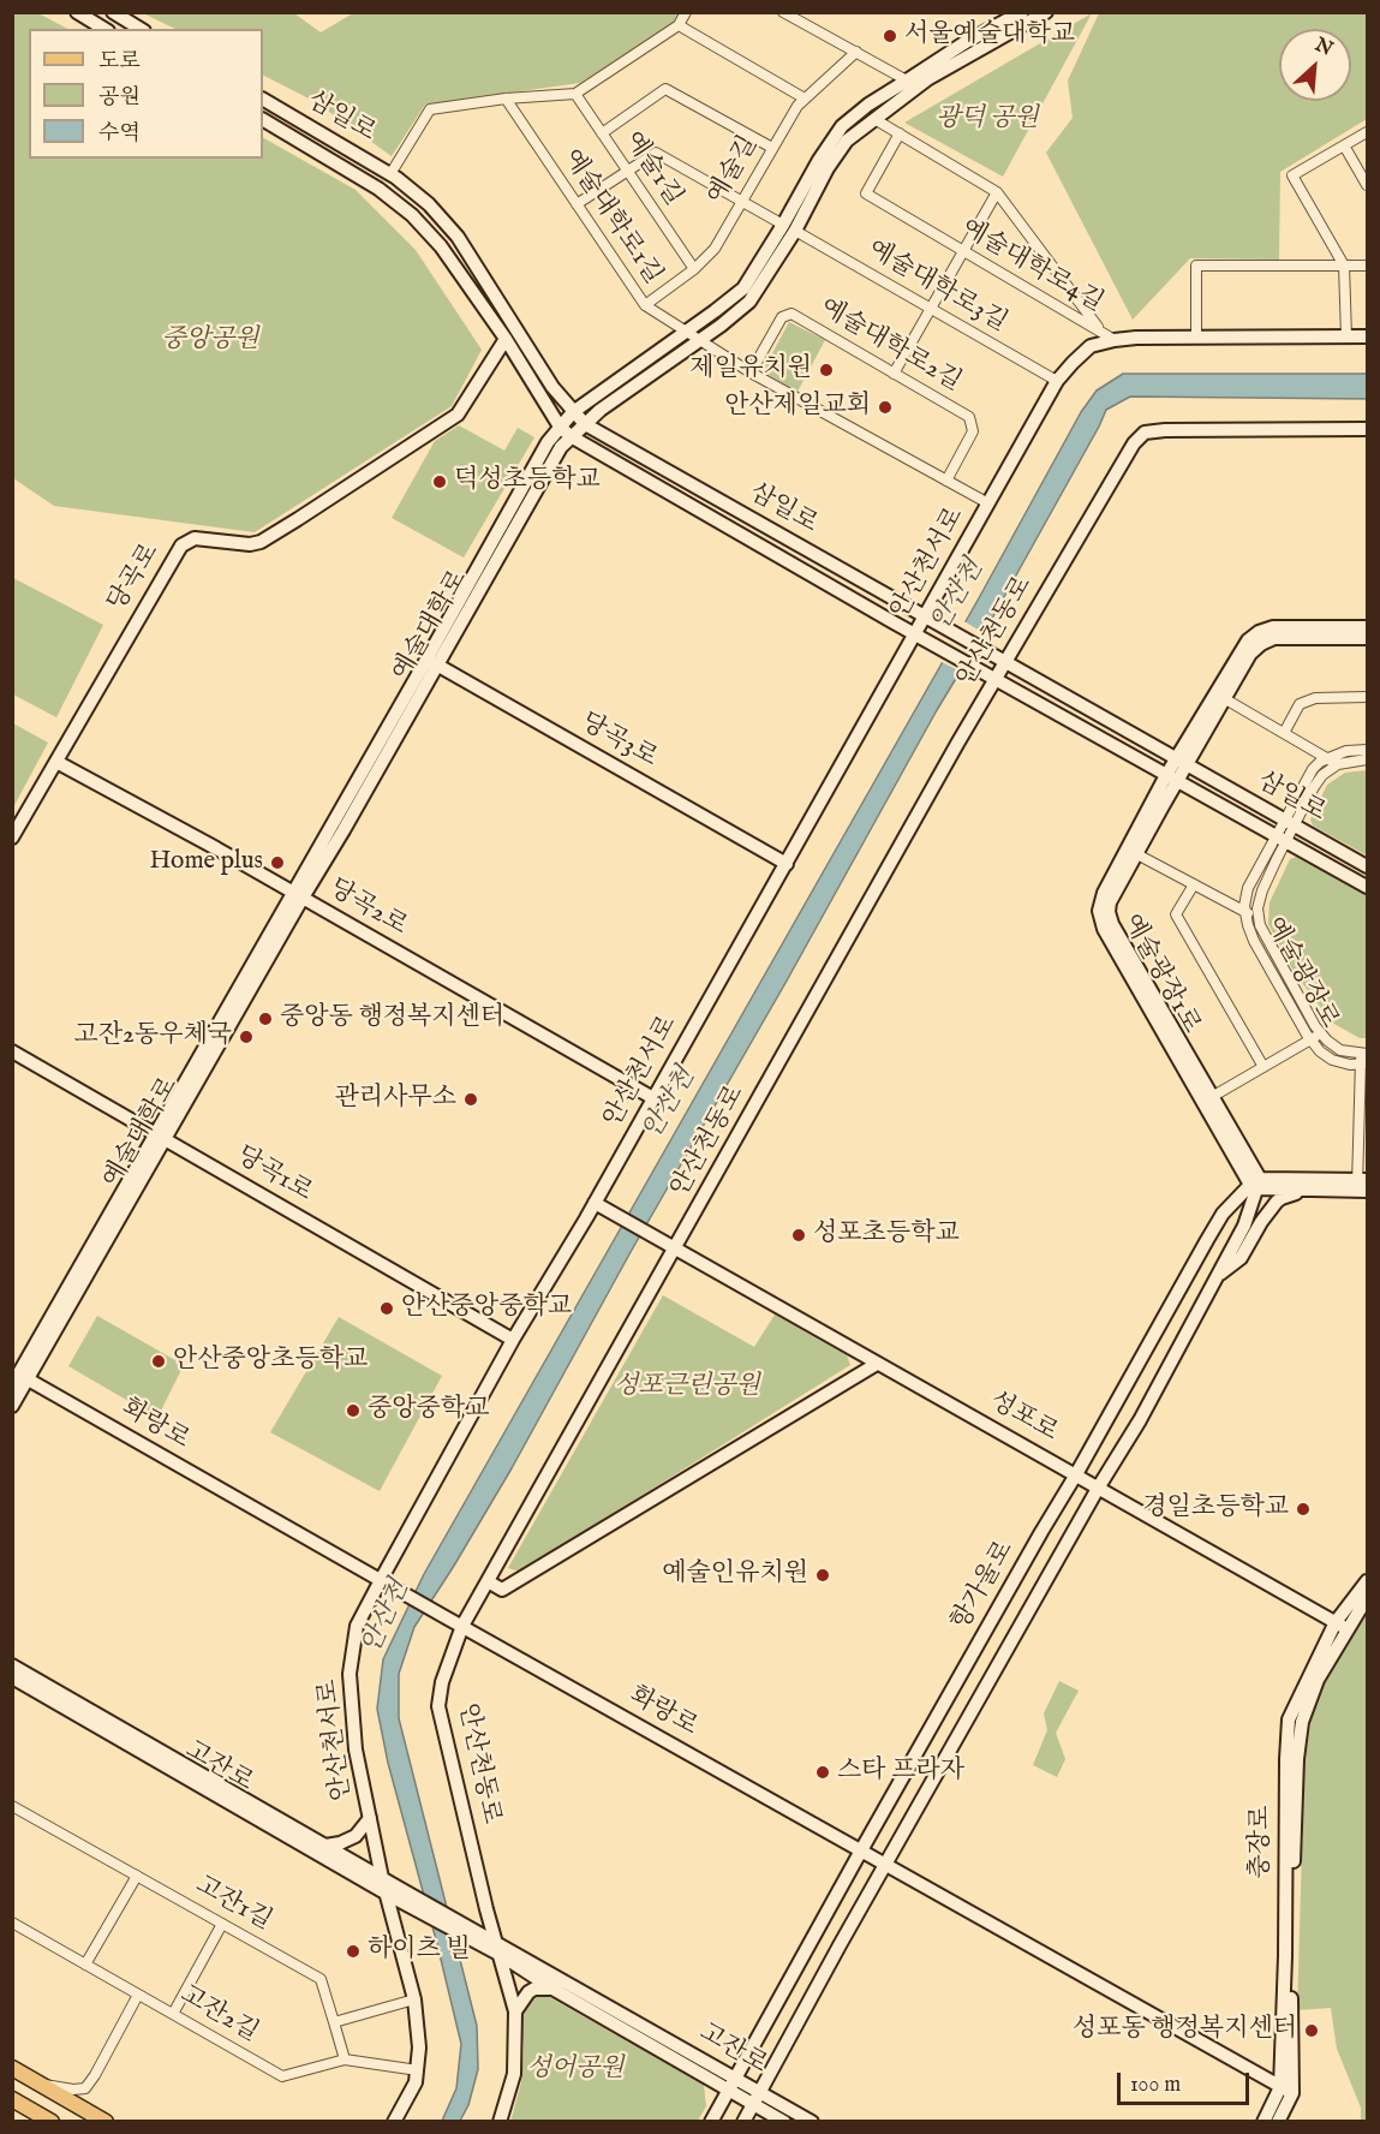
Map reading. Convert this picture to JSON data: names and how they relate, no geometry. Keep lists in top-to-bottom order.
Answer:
{
  "streets": {
    "street": [
      "삼일로",
      "예술1길",
      "예술길",
      "예술대학로1길",
      "예술대학로4길",
      "예술대학로3길",
      "예술대학로2길",
      "안산천서로",
      "당곡로",
      "예술대학로",
      "안산천동로",
      "당곡3로",
      "당곡2로",
      "예술광장로",
      "예술광장1로",
      "당곡1로",
      "성포로",
      "화랑로",
      "항가울로",
      "고잔로",
      "충장로",
      "고잔1길",
      "고잔2길"
    ]
  },
  "crossings": [
    ["삼일로", "안산천서로"],
    ["삼일로", "당곡로"],
    ["삼일로", "예술대학로"],
    ["삼일로", "안산천동로"],
    ["삼일로", "예술광장로"],
    ["삼일로", "예술광장1로"],
    ["예술1길", "예술길"],
    ["예술1길", "예술대학로3길"],
    ["예술길", "예술대학로1길"],
    ["예술길", "예술대학로3길"],
    ["예술대학로1길", "예술대학로"],
    ["예술대학로4길", "예술대학로"],
    ["예술대학로3길", "안산천서로"],
    ["예술대학로3길", "예술대학로"],
    ["안산천서로", "당곡3로"],
    ["안산천서로", "당곡2로"],
    ["안산천서로", "당곡1로"],
    ["안산천서로", "성포로"],
    ["안산천서로", "화랑로"],
    ["안산천서로", "고잔로"],
    ["안산천서로", "고잔2길"],
    ["당곡로", "당곡2로"],
    ["예술대학로", "당곡3로"],
    ["예술대학로", "당곡2로"],
    ["예술대학로", "당곡1로"],
    ["예술대학로", "화랑로"],
    ["안산천동로", "성포로"],
    ["안산천동로", "화랑로"],
    ["안산천동로", "고잔로"],
    ["예술광장1로", "항가울로"],
    ["성포로", "항가울로"],
    ["성포로", "충장로"],
    ["화랑로", "항가울로"],
    ["화랑로", "충장로"],
    ["항가울로", "고잔로"],
    ["고잔1길", "고잔2길"]
  ],
  "water": ["안산천"],
  "parks": [
    "광덕 공원",
    "중앙공원",
    "성포근린공원",
    "성어공원"
  ],
  "places": [
    "서울예술대학교",
    "제일유치원",
    "안산제일교회",
    "덕성초등학교",
    "Home plus",
    "중앙동 행정복지센터",
    "고잔2동우체국",
    "관리사무소",
    "성포초등학교",
    "안산중앙중학교",
    "안산중앙초등학교",
    "중앙중학교",
    "경일초등학교",
    "예술인유치원",
    "스타 프라자",
    "하이츠 빌",
    "성포동 행정복지센터"
  ],
  "legend": ["도로", "공원", "수역"],
  "scale_bar": "100 m",
  "north": "top right"
}
